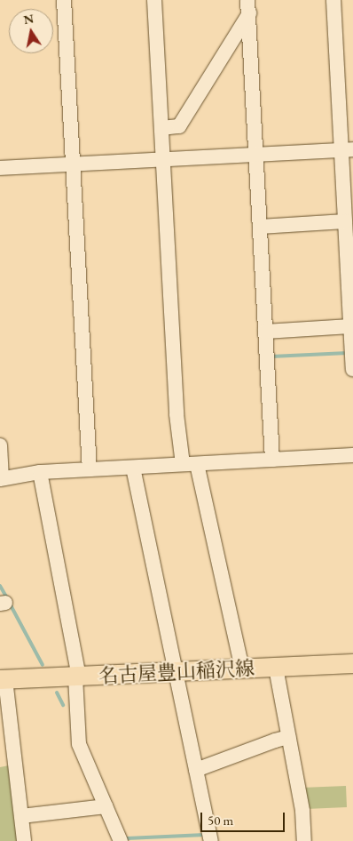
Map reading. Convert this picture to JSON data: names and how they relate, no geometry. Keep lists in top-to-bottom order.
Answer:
{
  "streets": {
    "main road": ["名古屋豊山稲沢線"]
  },
  "scale_bar": "50 m",
  "north": "top"
}
